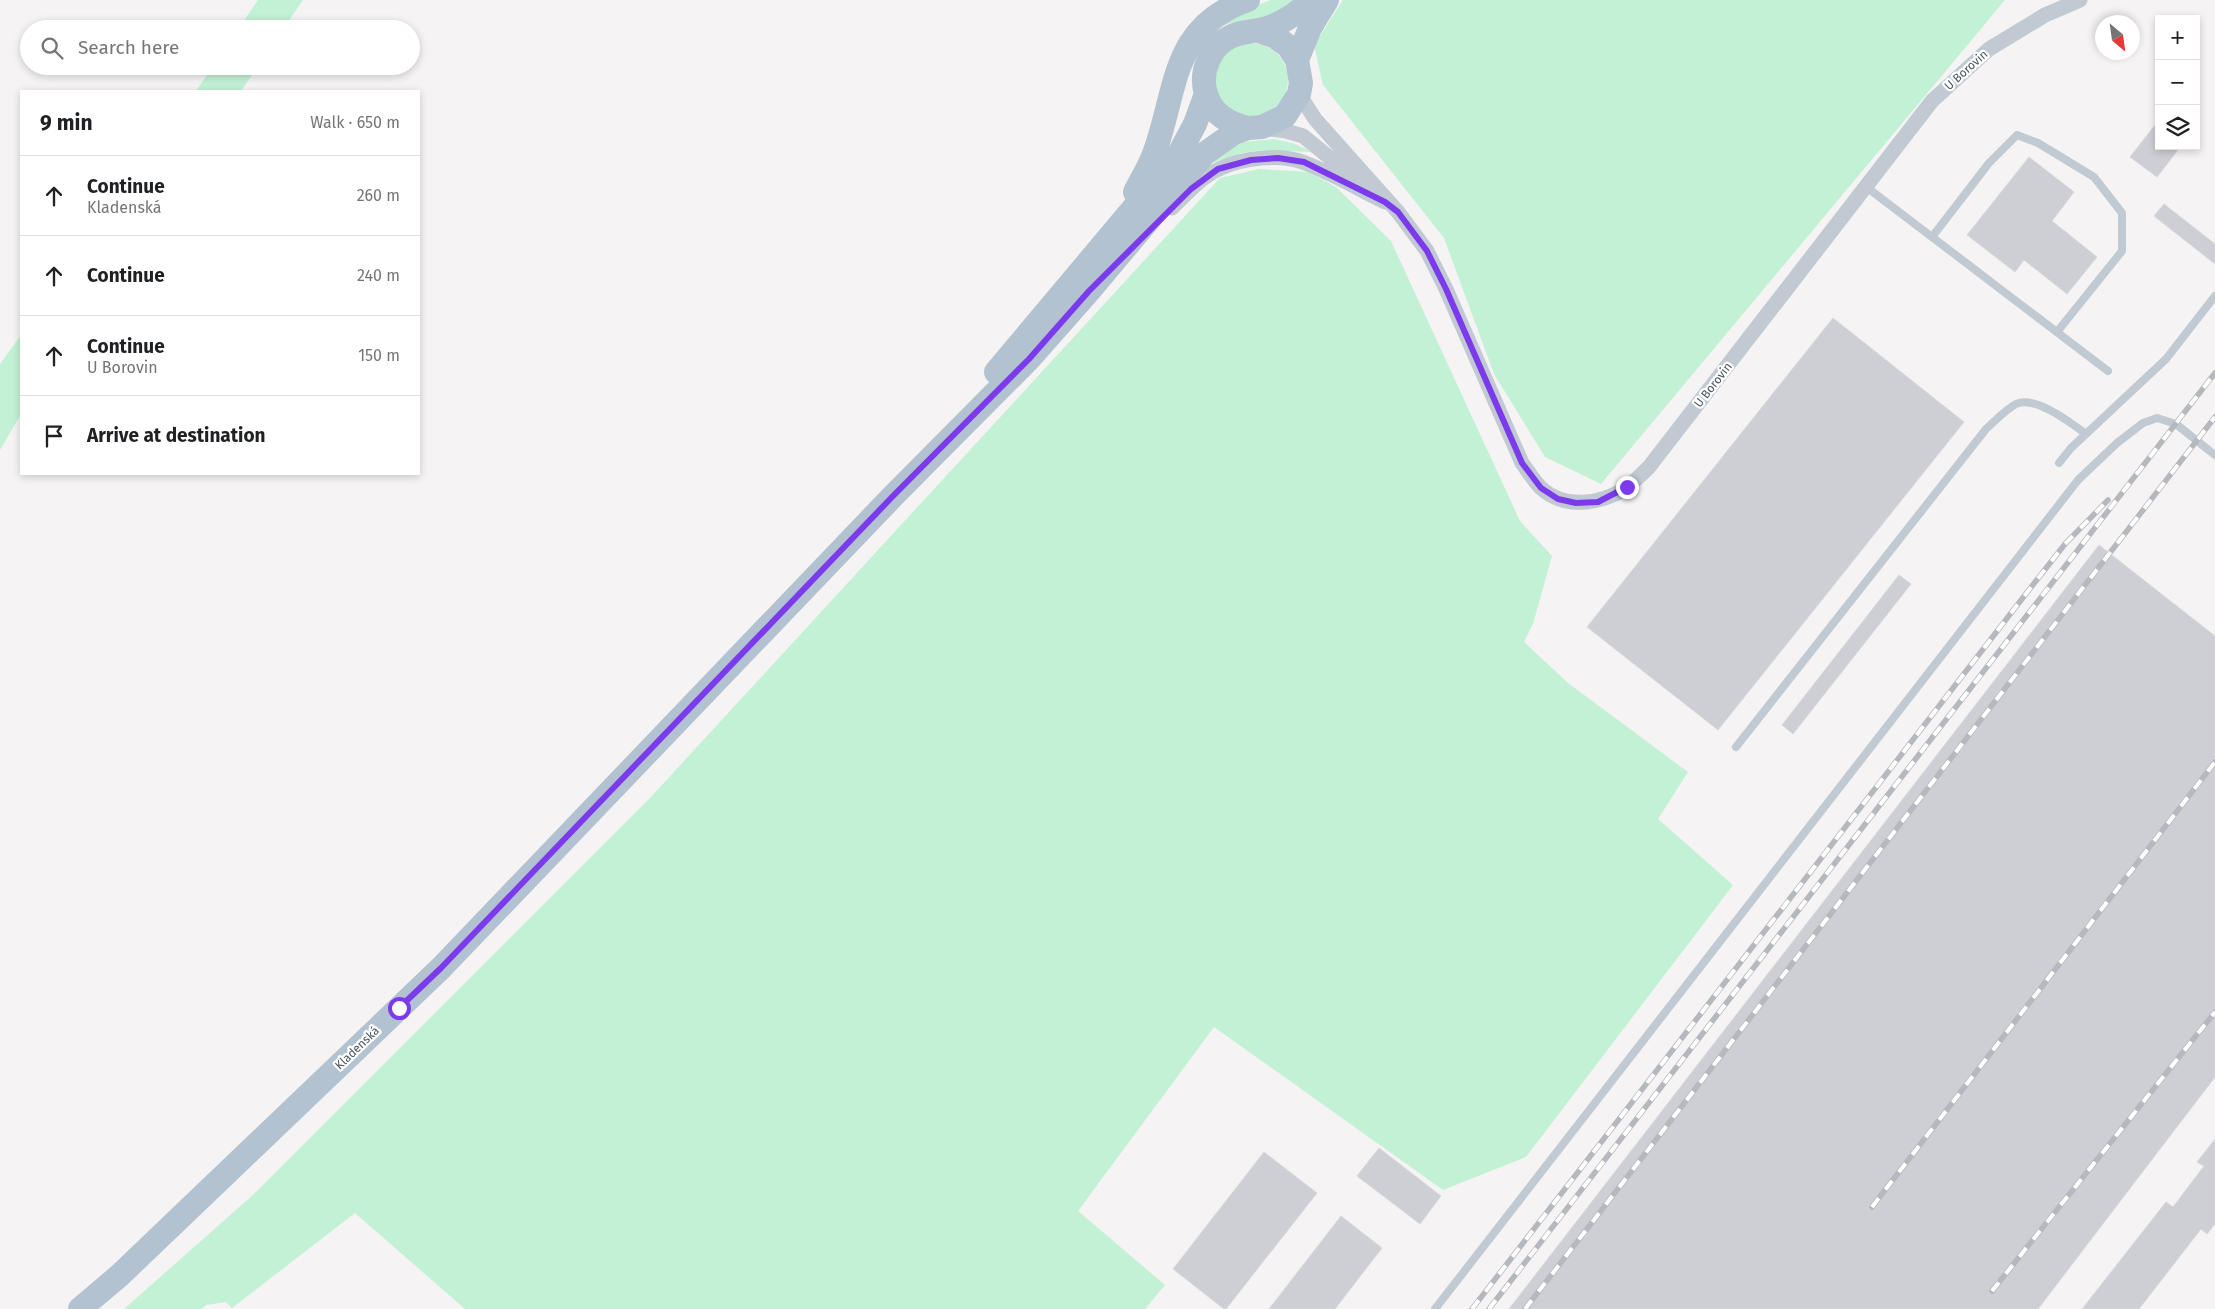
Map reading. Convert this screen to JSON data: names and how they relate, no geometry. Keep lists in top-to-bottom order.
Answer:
{
  "streets": {
    "main road": ["Kladenská"],
    "street": ["U Borovin"]
  },
  "north": "bottom right",
  "page": {
    "map_buttons": ["+", "−"],
    "search": "Search here",
    "heading": ["9 min", "Walk · 650 m"],
    "list": [
      ["Continue", "Kladenská", "260 m"],
      ["Continue", "240 m"],
      ["Continue", "U Borovin", "150 m"],
      "Arrive at destination"
    ]
  }
}
